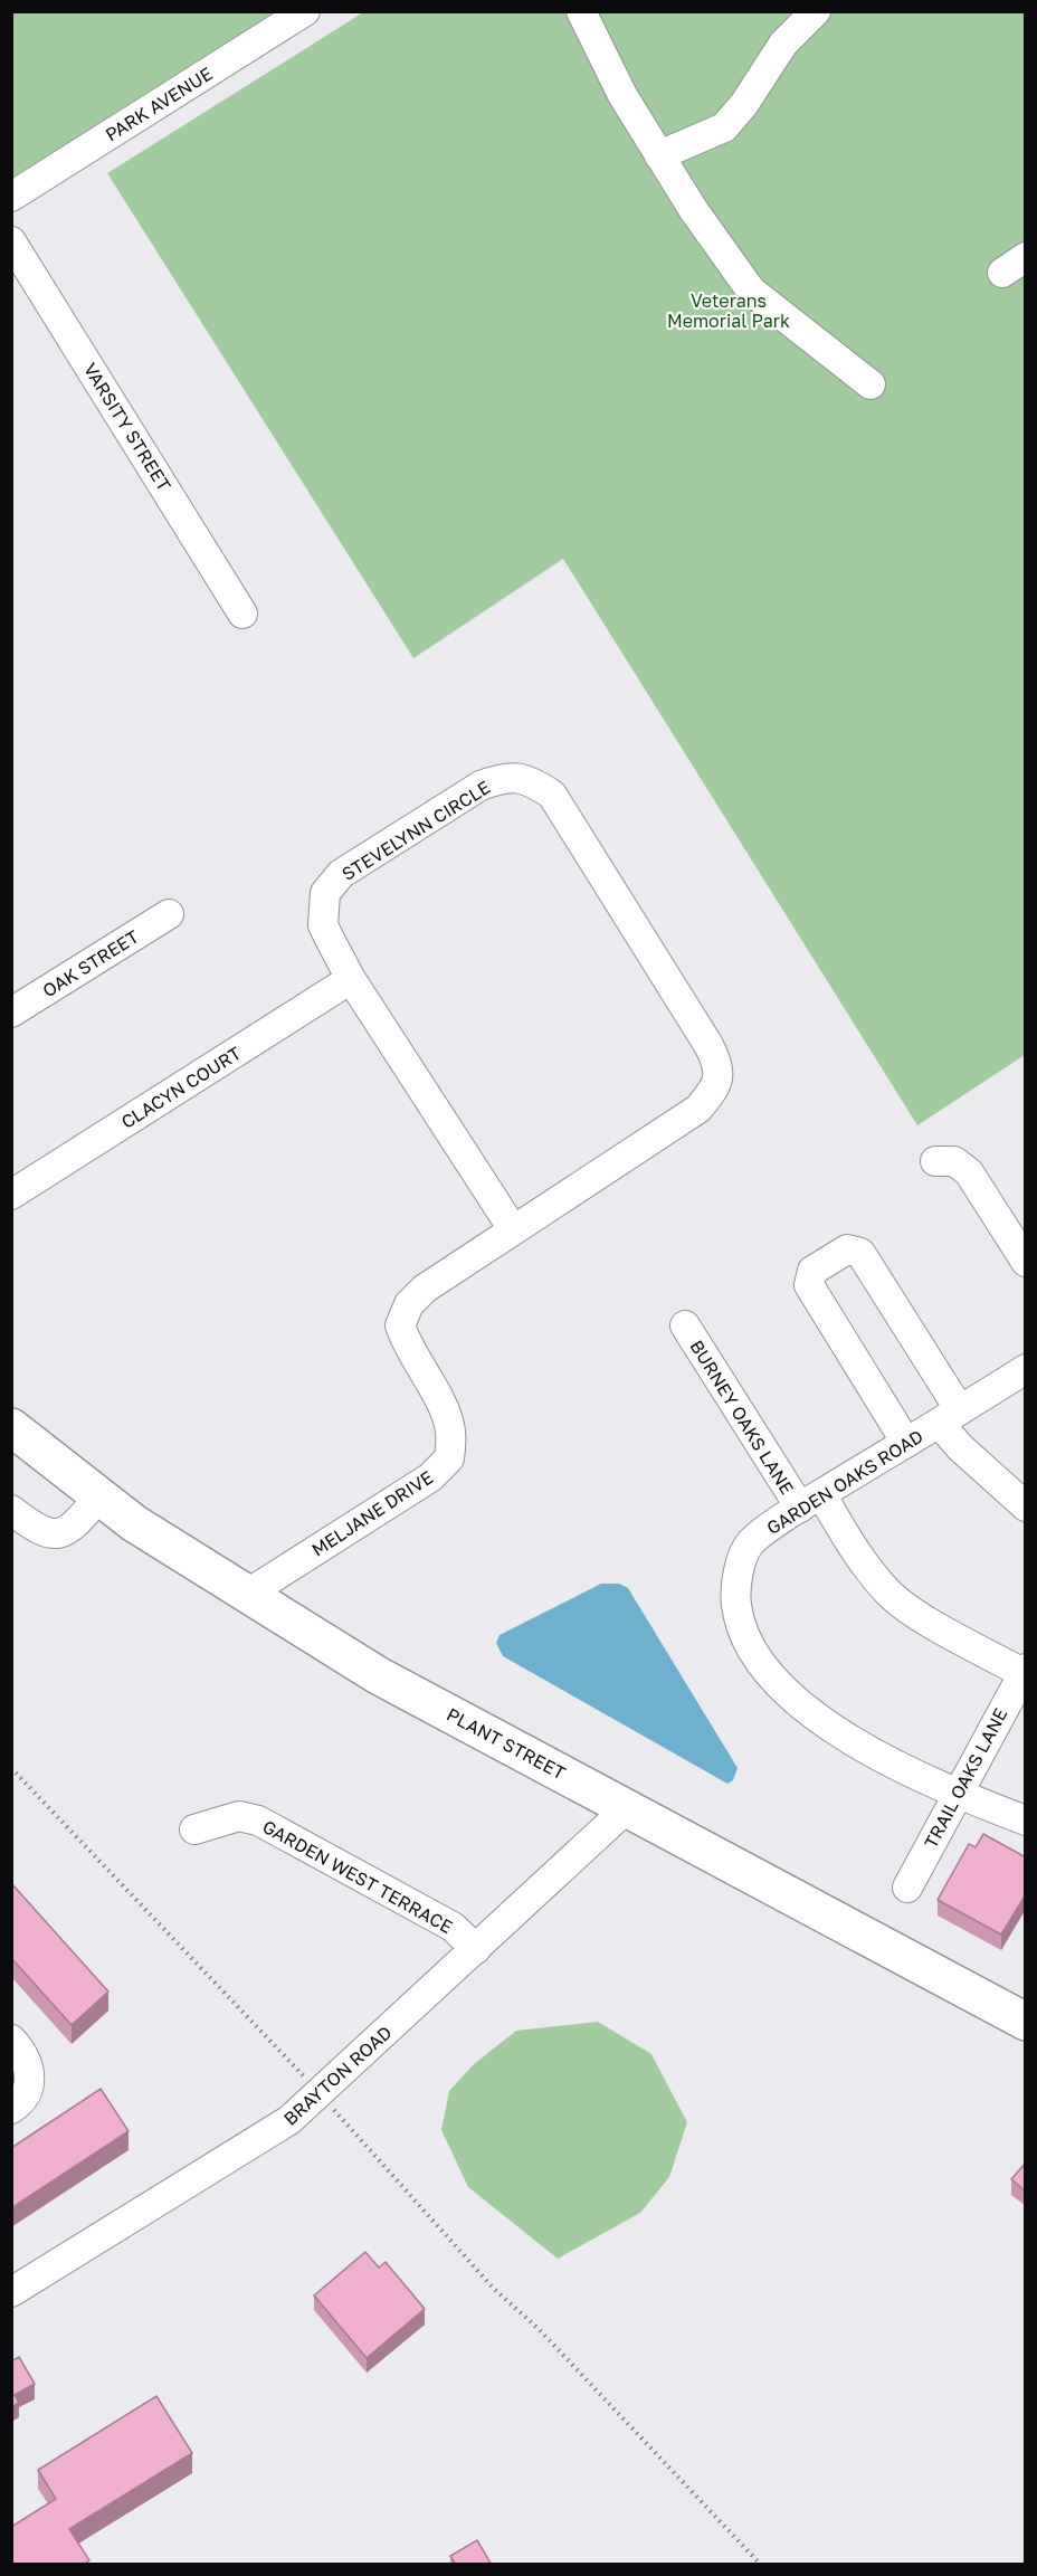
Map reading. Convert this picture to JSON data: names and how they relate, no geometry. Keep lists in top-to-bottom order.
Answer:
{
  "streets": {
    "main road": ["PLANT STREET"],
    "street": [
      "PARK AVENUE",
      "VARSITY STREET",
      "STEVELYNN CIRCLE",
      "OAK STREET",
      "CLACYN COURT",
      "BURNEY OAKS LANE",
      "GARDEN OAKS ROAD",
      "MELJANE DRIVE",
      "TRAIL OAKS LANE",
      "GARDEN WEST TERRACE",
      "BRAYTON ROAD"
    ]
  },
  "crossings": [
    ["STEVELYNN CIRCLE", "CLACYN COURT"],
    ["STEVELYNN CIRCLE", "MELJANE DRIVE"],
    ["BURNEY OAKS LANE", "GARDEN OAKS ROAD"],
    ["BURNEY OAKS LANE", "TRAIL OAKS LANE"],
    ["GARDEN OAKS ROAD", "TRAIL OAKS LANE"],
    ["MELJANE DRIVE", "PLANT STREET"],
    ["PLANT STREET", "BRAYTON ROAD"],
    ["GARDEN WEST TERRACE", "BRAYTON ROAD"]
  ],
  "parks": ["Veterans Memorial Park"]
}
